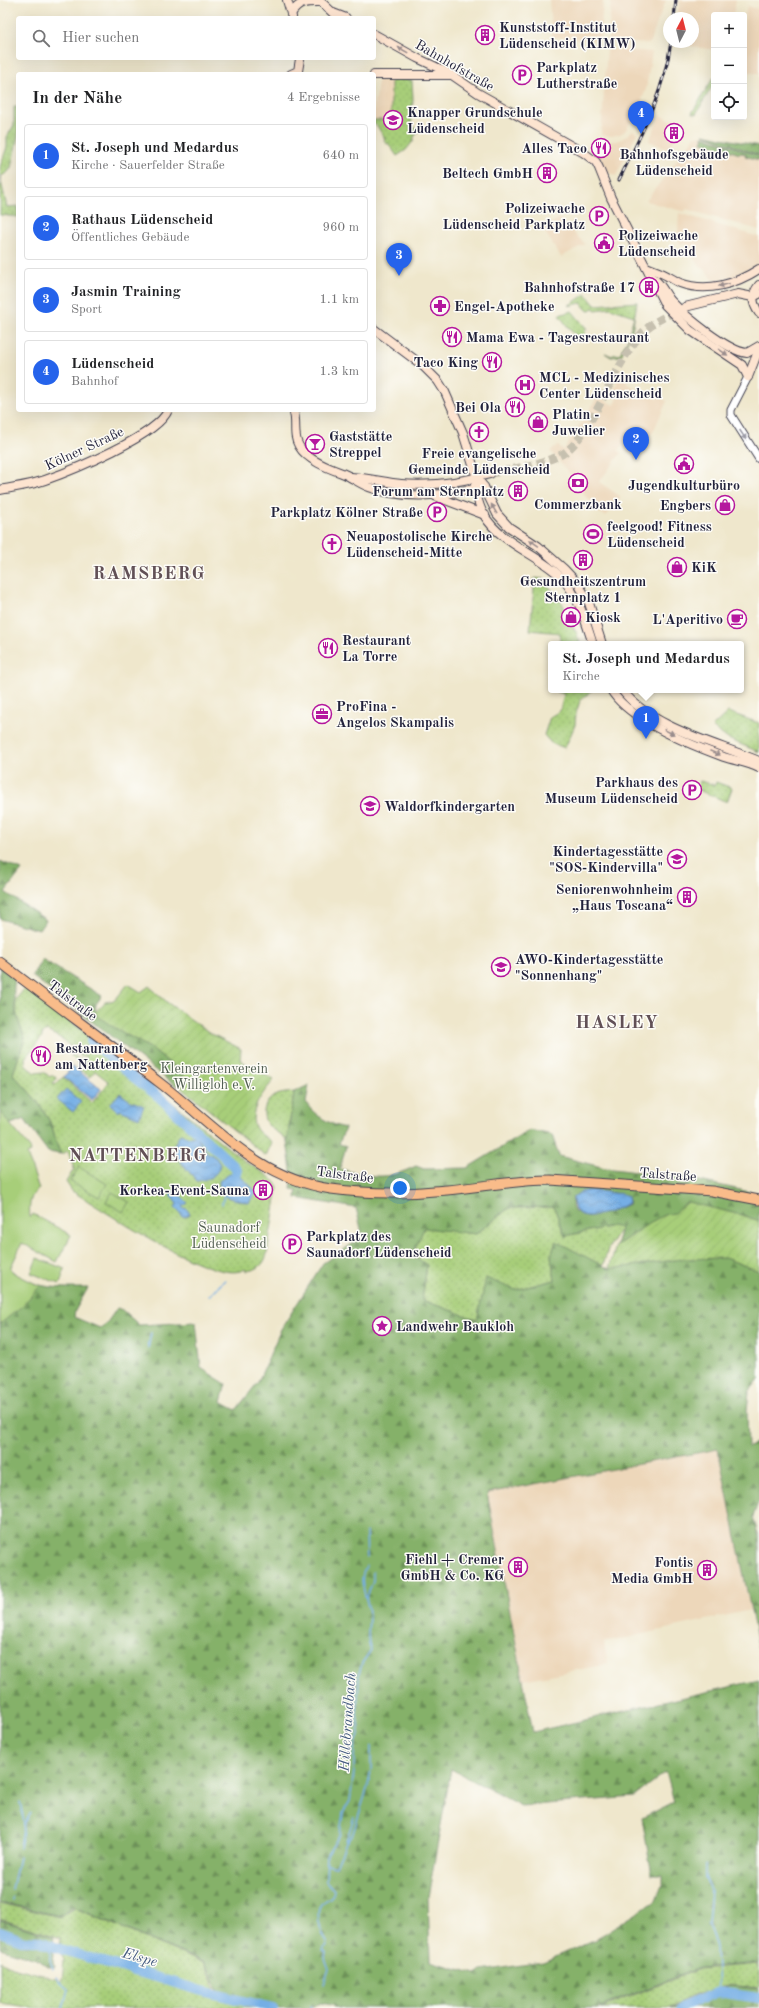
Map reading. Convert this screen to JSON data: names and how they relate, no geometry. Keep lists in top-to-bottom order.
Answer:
{
  "streets": {
    "main road": ["Bahnhofstraße", "Kölner Straße", "Talstraße"]
  },
  "districts": ["RAMSBERG", "HASLEY", "NATTENBERG"],
  "water": ["Hillebrandbach", "Elspe"],
  "parks": ["Kleingartenverein Willigloh e.V.", "Saunadorf Lüdenscheid"],
  "places": {
    "building": [
      "Kunststoff-Institut Lüdenscheid (KIMW)",
      "Bahnhofsgebäude Lüdenscheid",
      "Beltech GmbH",
      "Bahnhofstraße 17",
      "Forum am Sternplatz",
      "Gesundheitszentrum Sternplatz 1",
      "Seniorenwohnheim „Haus Toscana“",
      "Korkea-Event-Sauna",
      "Fiehl + Cremer GmbH & Co. KG",
      "Fontis Media GmbH"
    ],
    "parking": [
      "Parkplatz Lutherstraße",
      "Polizeiwache Lüdenscheid Parkplatz",
      "Parkplatz Kölner Straße",
      "Parkhaus des Museum Lüdenscheid",
      "Parkplatz des Saunadorf Lüdenscheid"
    ],
    "school or university": [
      "Knapper Grundschule Lüdenscheid",
      "Waldorfkindergarten",
      "Kindertagesstätte \"SOS-Kindervilla\"",
      "AWO-Kindertagesstätte \"Sonnenhang\""
    ],
    "restaurant": [
      "Alles Taco",
      "Mama Ewa - Tagesrestaurant",
      "Taco King",
      "Bei Ola",
      "Restaurant La Torre",
      "Restaurant am Nattenberg"
    ],
    "public building": ["Polizeiwache Lüdenscheid", "Jugendkulturbüro"],
    "pharmacy": ["Engel-Apotheke"],
    "hospital": ["MCL - Medizinisches Center Lüdenscheid"],
    "shop": [
      "Platin - Juwelier",
      "Engbers",
      "KiK",
      "Kiosk"
    ],
    "church": ["Freie evangelische Gemeinde Lüdenscheid", "Neuapostolische Kirche Lüdenscheid-Mitte"],
    "bar": ["Gaststätte Streppel"],
    "bank": ["Commerzbank"],
    "sports": ["feelgood! Fitness Lüdenscheid"],
    "cafe": ["L'Aperitivo"],
    "office": ["ProFina - Angelos Skampalis"],
    "place": ["Landwehr Baukloh"]
  },
  "north": "top",
  "page": {
    "map_buttons": ["+", "−"],
    "search": "Hier suchen",
    "heading": ["In der Nähe", "4 Ergebnisse"],
    "pins": [
      "4",
      "3",
      "2",
      "1"
    ],
    "list": [
      {
        "mark": "1",
        "name": "St. Joseph und Medardus",
        "note": "Kirche · Sauerfelder Straße",
        "value": "640 m"
      },
      {
        "mark": "2",
        "name": "Rathaus Lüdenscheid",
        "note": "Öffentliches Gebäude",
        "value": "960 m"
      },
      {
        "mark": "3",
        "name": "Jasmin Training",
        "note": "Sport",
        "value": "1.1 km"
      },
      {
        "mark": "4",
        "name": "Lüdenscheid",
        "note": "Bahnhof",
        "value": "1.3 km"
      }
    ],
    "popup": ["St. Joseph und Medardus", "Kirche"]
  }
}
